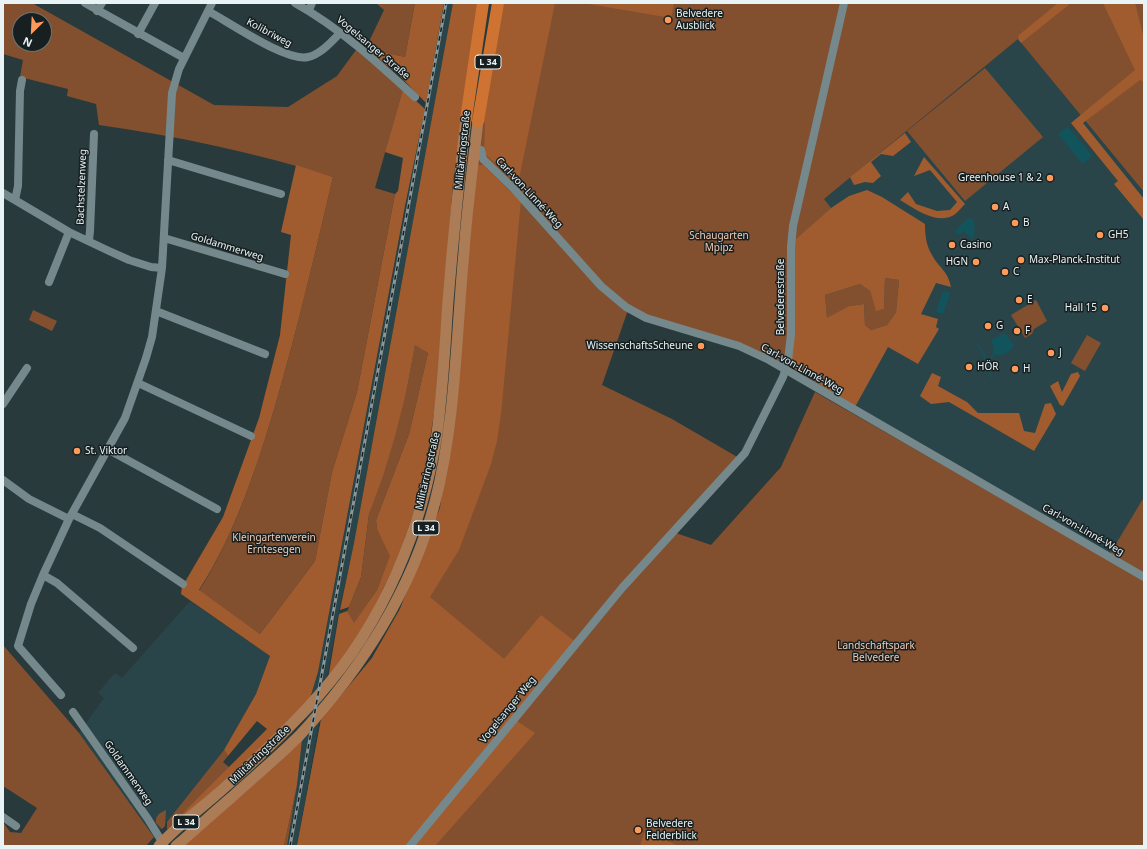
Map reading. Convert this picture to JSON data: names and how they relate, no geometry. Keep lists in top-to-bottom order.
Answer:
{
  "streets": {
    "highway": ["L 34", "Militärringstraße"],
    "street": [
      "Kolibriweg",
      "Vogelsanger Straße",
      "Bachstelzenweg",
      "Carl-von-Linné-Weg",
      "Goldammerweg",
      "Belvederestraße",
      "Vogelsanger Weg"
    ]
  },
  "crossings": [
    ["Kolibriweg", "Vogelsanger Straße"],
    ["Militärringstraße", "Goldammerweg"],
    ["Carl-von-Linné-Weg", "Belvederestraße"],
    ["Belvederestraße", "Vogelsanger Weg"]
  ],
  "parks": ["Schaugarten Mpipz", "Kleingartenverein Erntesegen", "Landschaftspark Belvedere"],
  "places": [
    "Belvedere Ausblick",
    "Greenhouse 1 & 2",
    "A",
    "B",
    "GH5",
    "Casino",
    "Max-Planck-Institut",
    "HGN",
    "C",
    "E",
    "Hall 15",
    "G",
    "F",
    "WissenschaftsScheune",
    "J",
    "HÖR",
    "H",
    "St. Viktor",
    "Belvedere Felderblick"
  ],
  "north": "bottom left"
}
